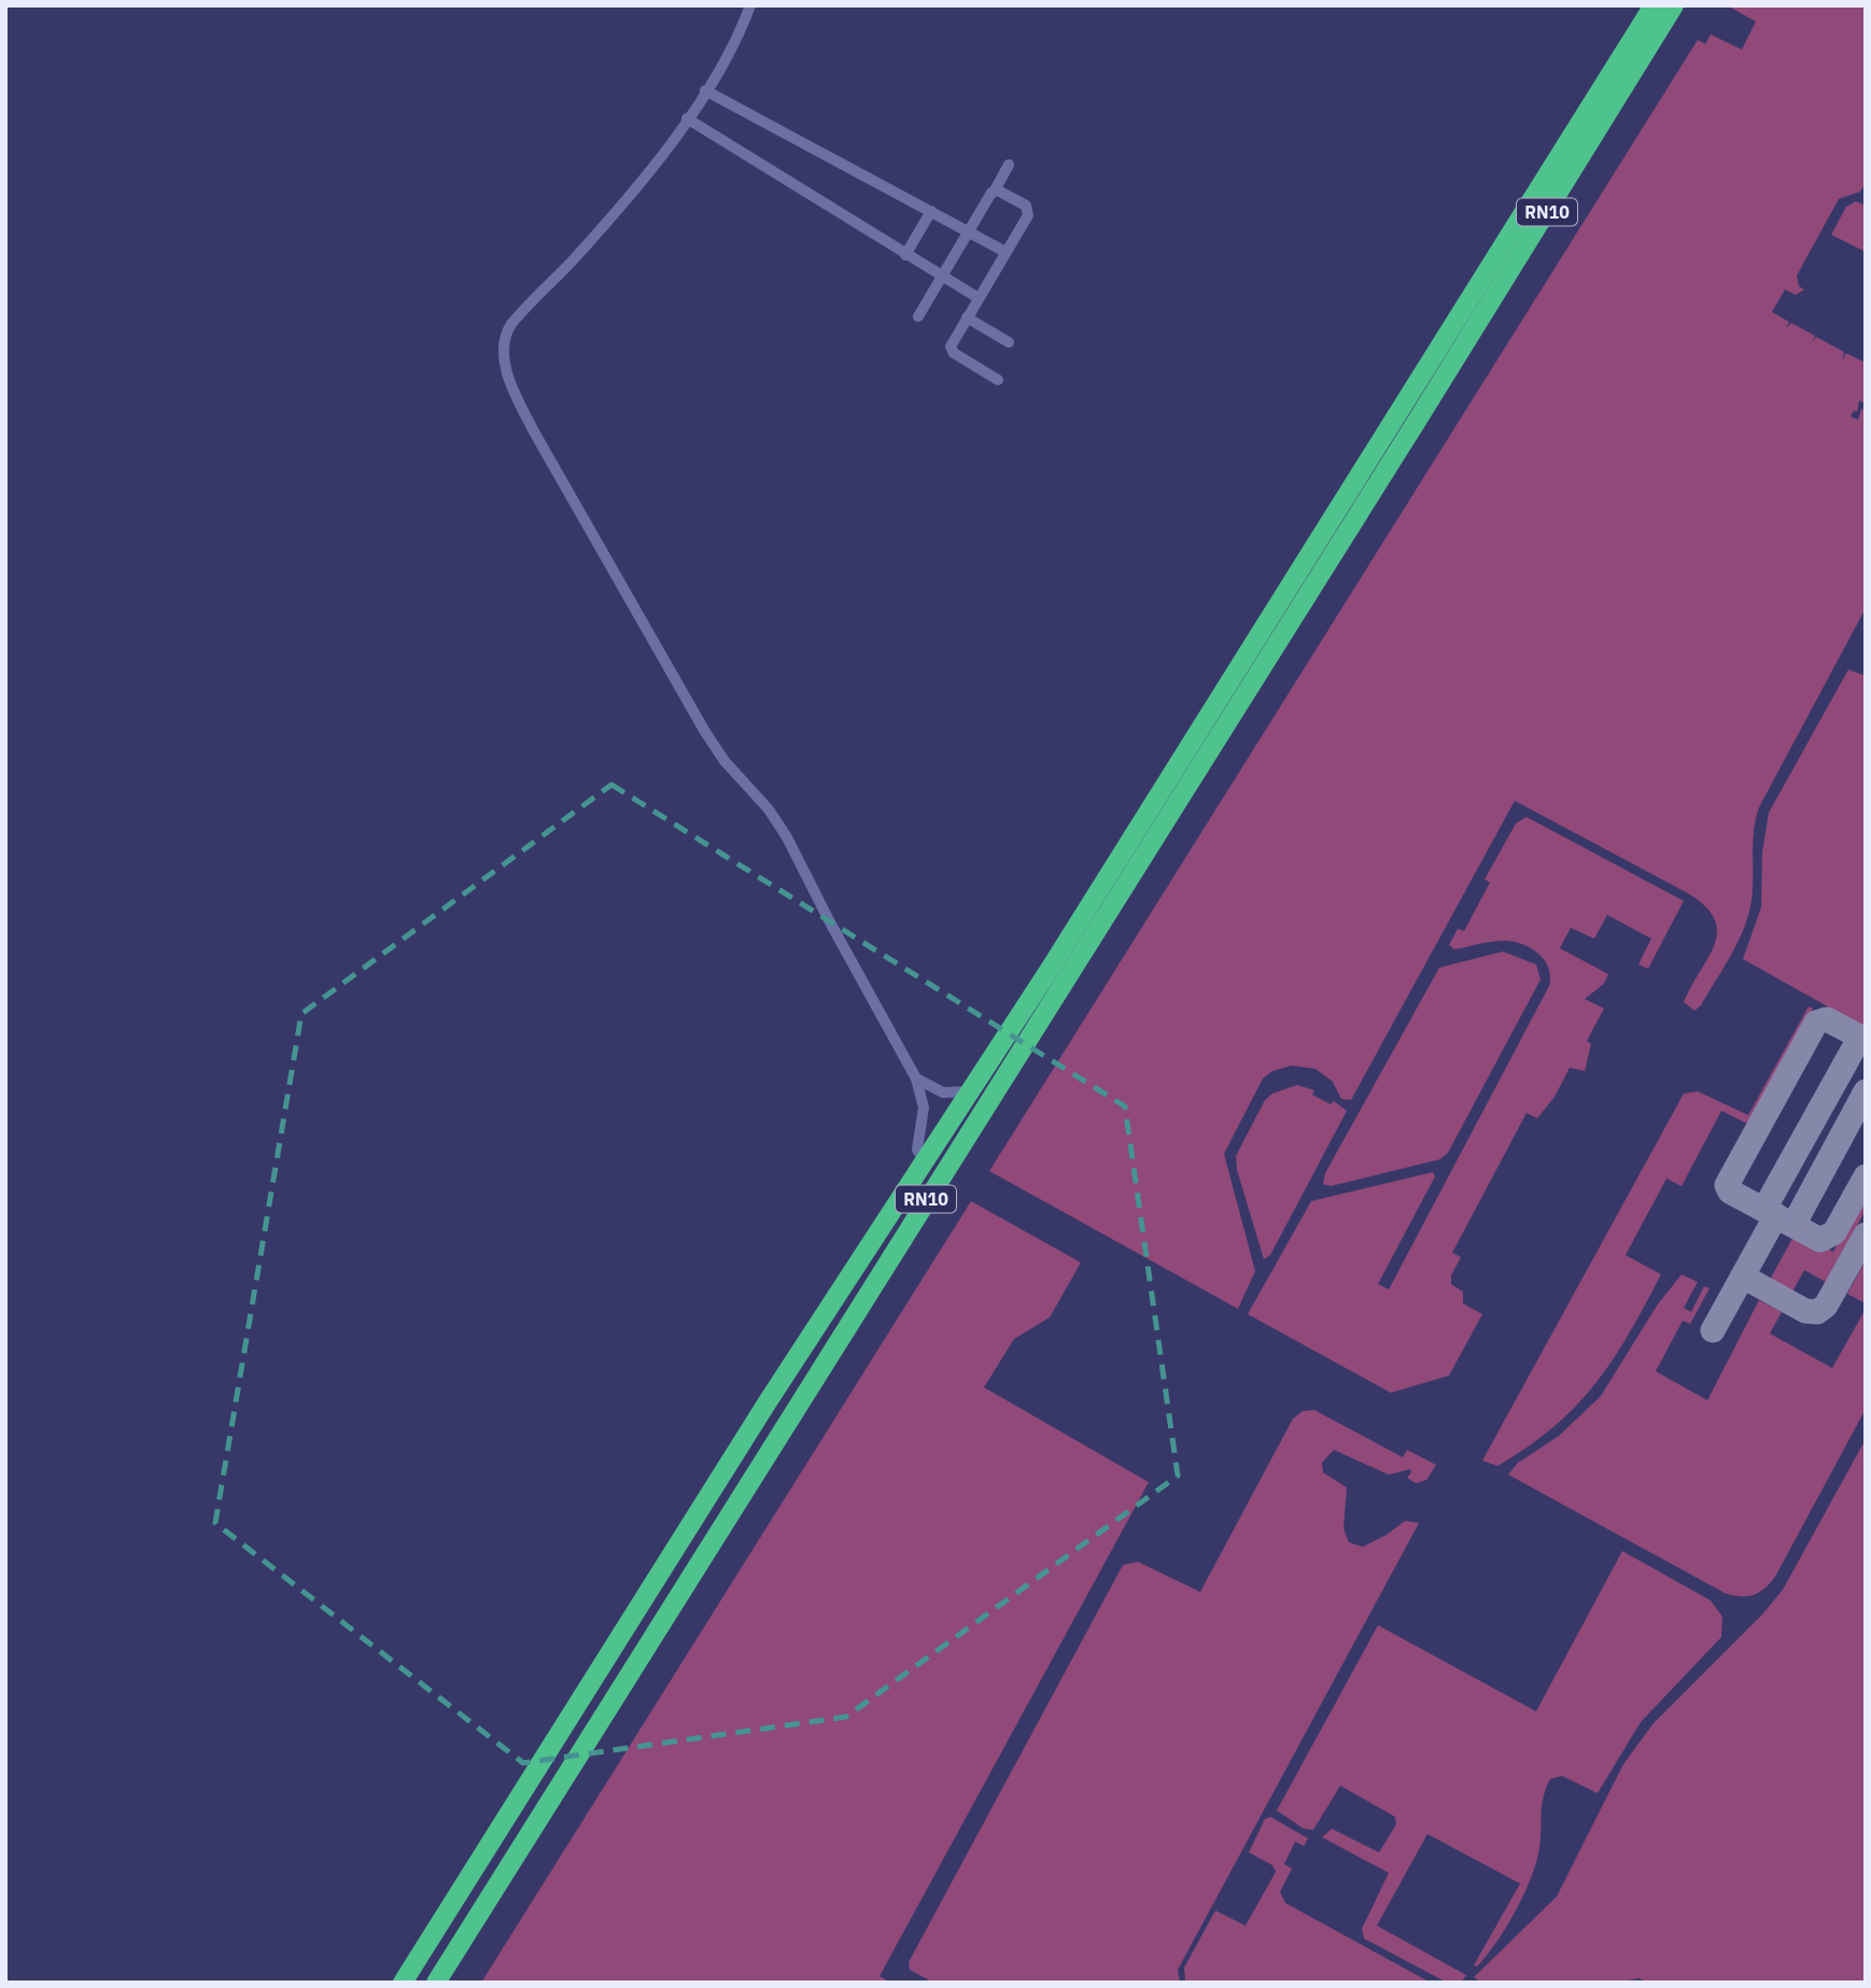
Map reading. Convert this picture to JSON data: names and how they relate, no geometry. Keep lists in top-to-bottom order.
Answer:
{
  "streets": {
    "highway": ["RN10"]
  }
}
